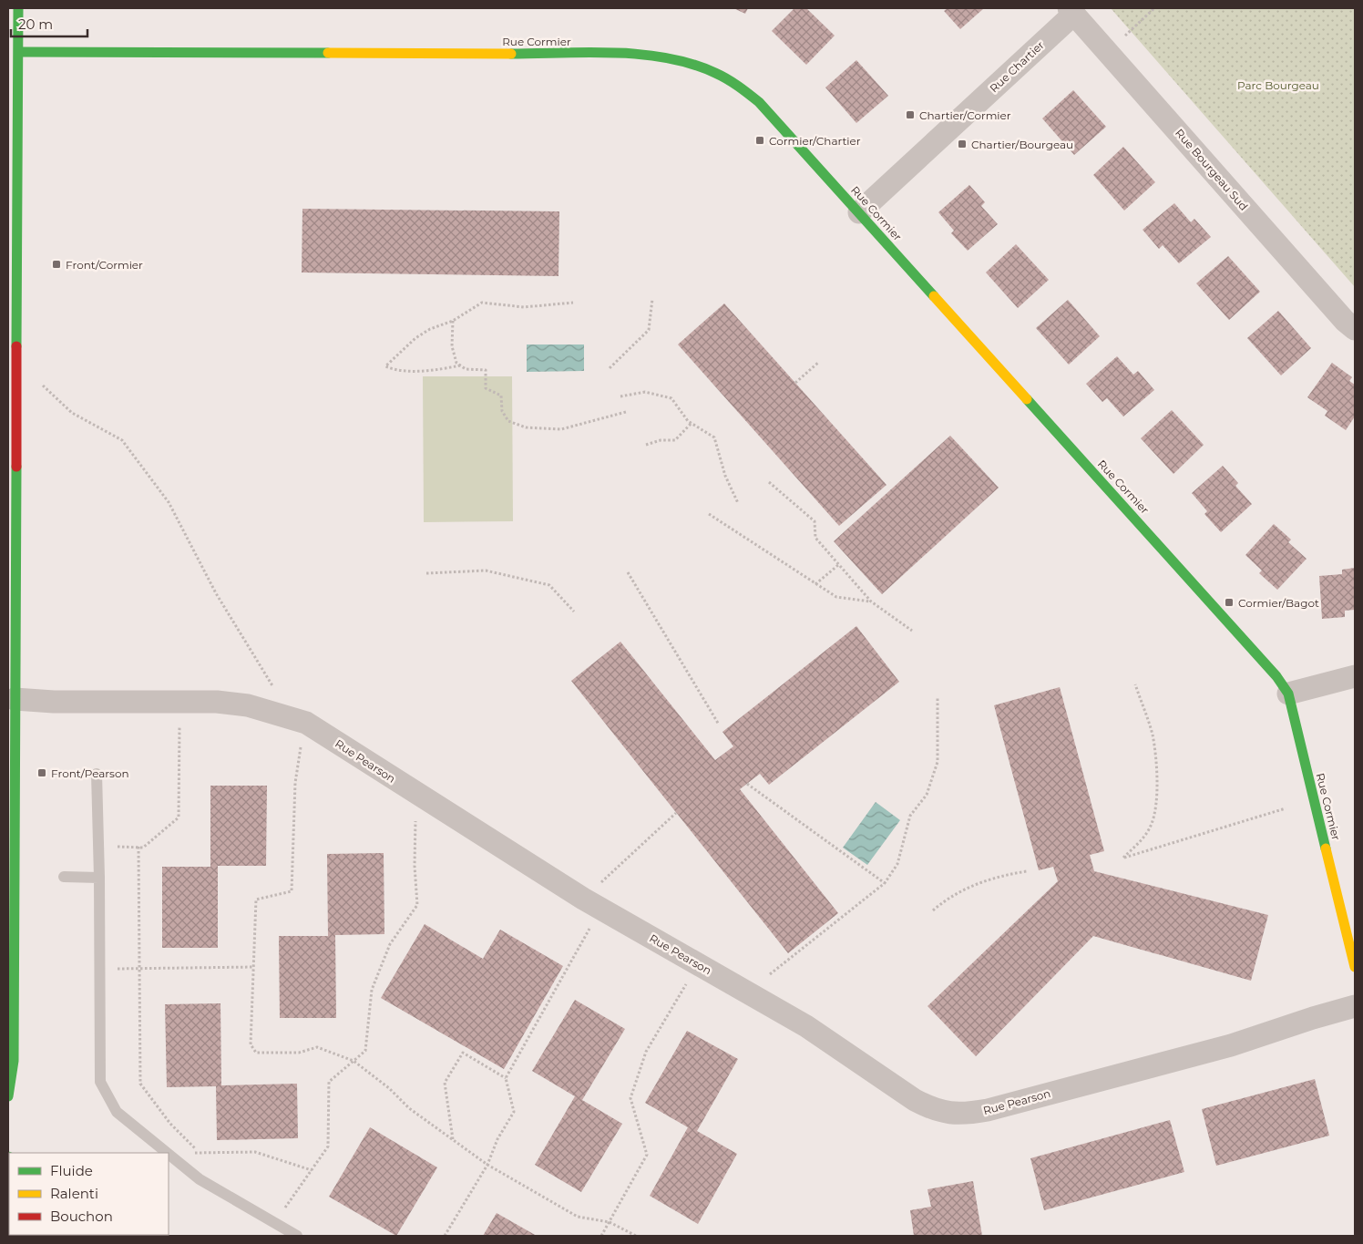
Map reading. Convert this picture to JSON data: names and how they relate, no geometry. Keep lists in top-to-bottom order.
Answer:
{
  "streets": {
    "street": [
      "Rue Cormier",
      "Rue Chartier",
      "Rue Bourgeau Sud",
      "Rue Pearson"
    ]
  },
  "crossings": [
    ["Rue Cormier", "Rue Chartier"],
    ["Rue Chartier", "Rue Bourgeau Sud"]
  ],
  "parks": ["Parc Bourgeau"],
  "places": {
    "transit": [
      "Chartier/Cormier",
      "Cormier/Chartier",
      "Chartier/Bourgeau",
      "Front/Cormier",
      "Cormier/Bagot",
      "Front/Pearson"
    ]
  },
  "legend": ["Fluide", "Ralenti", "Bouchon"],
  "scale_bar": "20 m"
}
